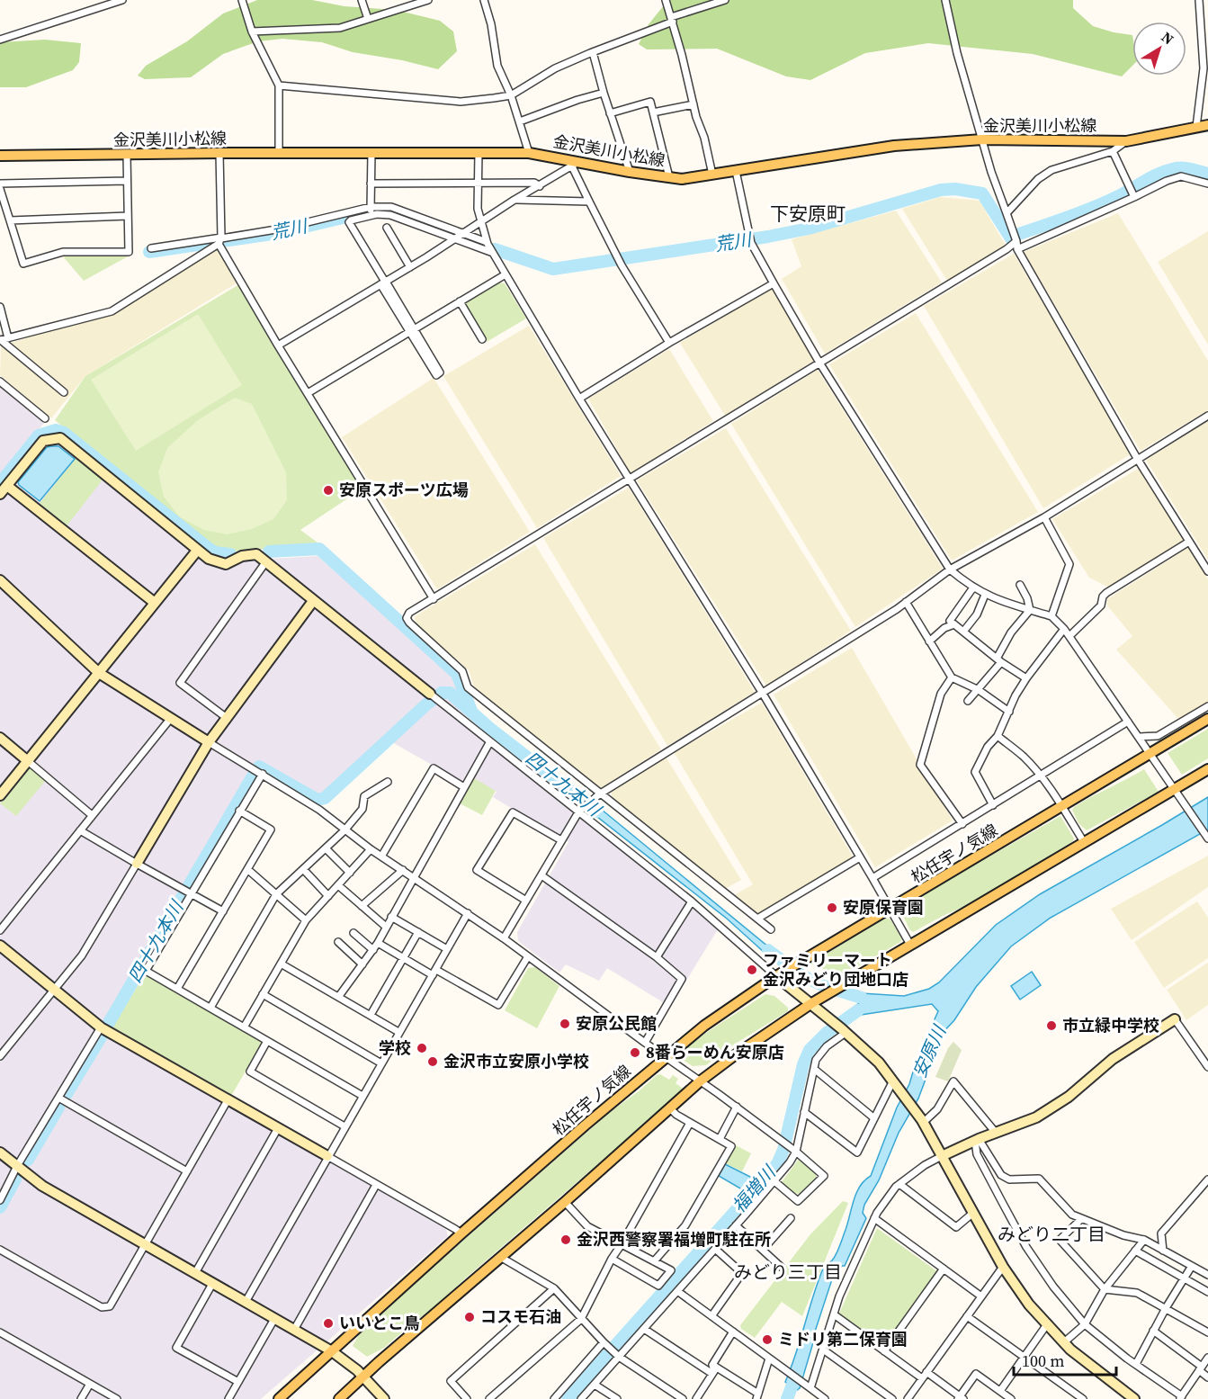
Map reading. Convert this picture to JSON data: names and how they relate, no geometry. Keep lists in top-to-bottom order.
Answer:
{
  "streets": {
    "main road": ["金沢美川小松線", "松任宇ノ気線"]
  },
  "districts": ["下安原町", "みどり二丁目", "みどり三丁目"],
  "water": [
    "荒川",
    "四十九本川",
    "安原川",
    "福増川"
  ],
  "places": [
    "安原スポーツ広場",
    "安原保育園",
    "ファミリーマート 金沢みどり団地口店",
    "安原公民館",
    "市立緑中学校",
    "学校",
    "8番らーめん安原店",
    "金沢市立安原小学校",
    "金沢西警察署福増町駐在所",
    "コスモ石油",
    "いいとこ鳥",
    "ミドリ第二保育園"
  ],
  "scale_bar": "100 m",
  "north": "top right"
}
